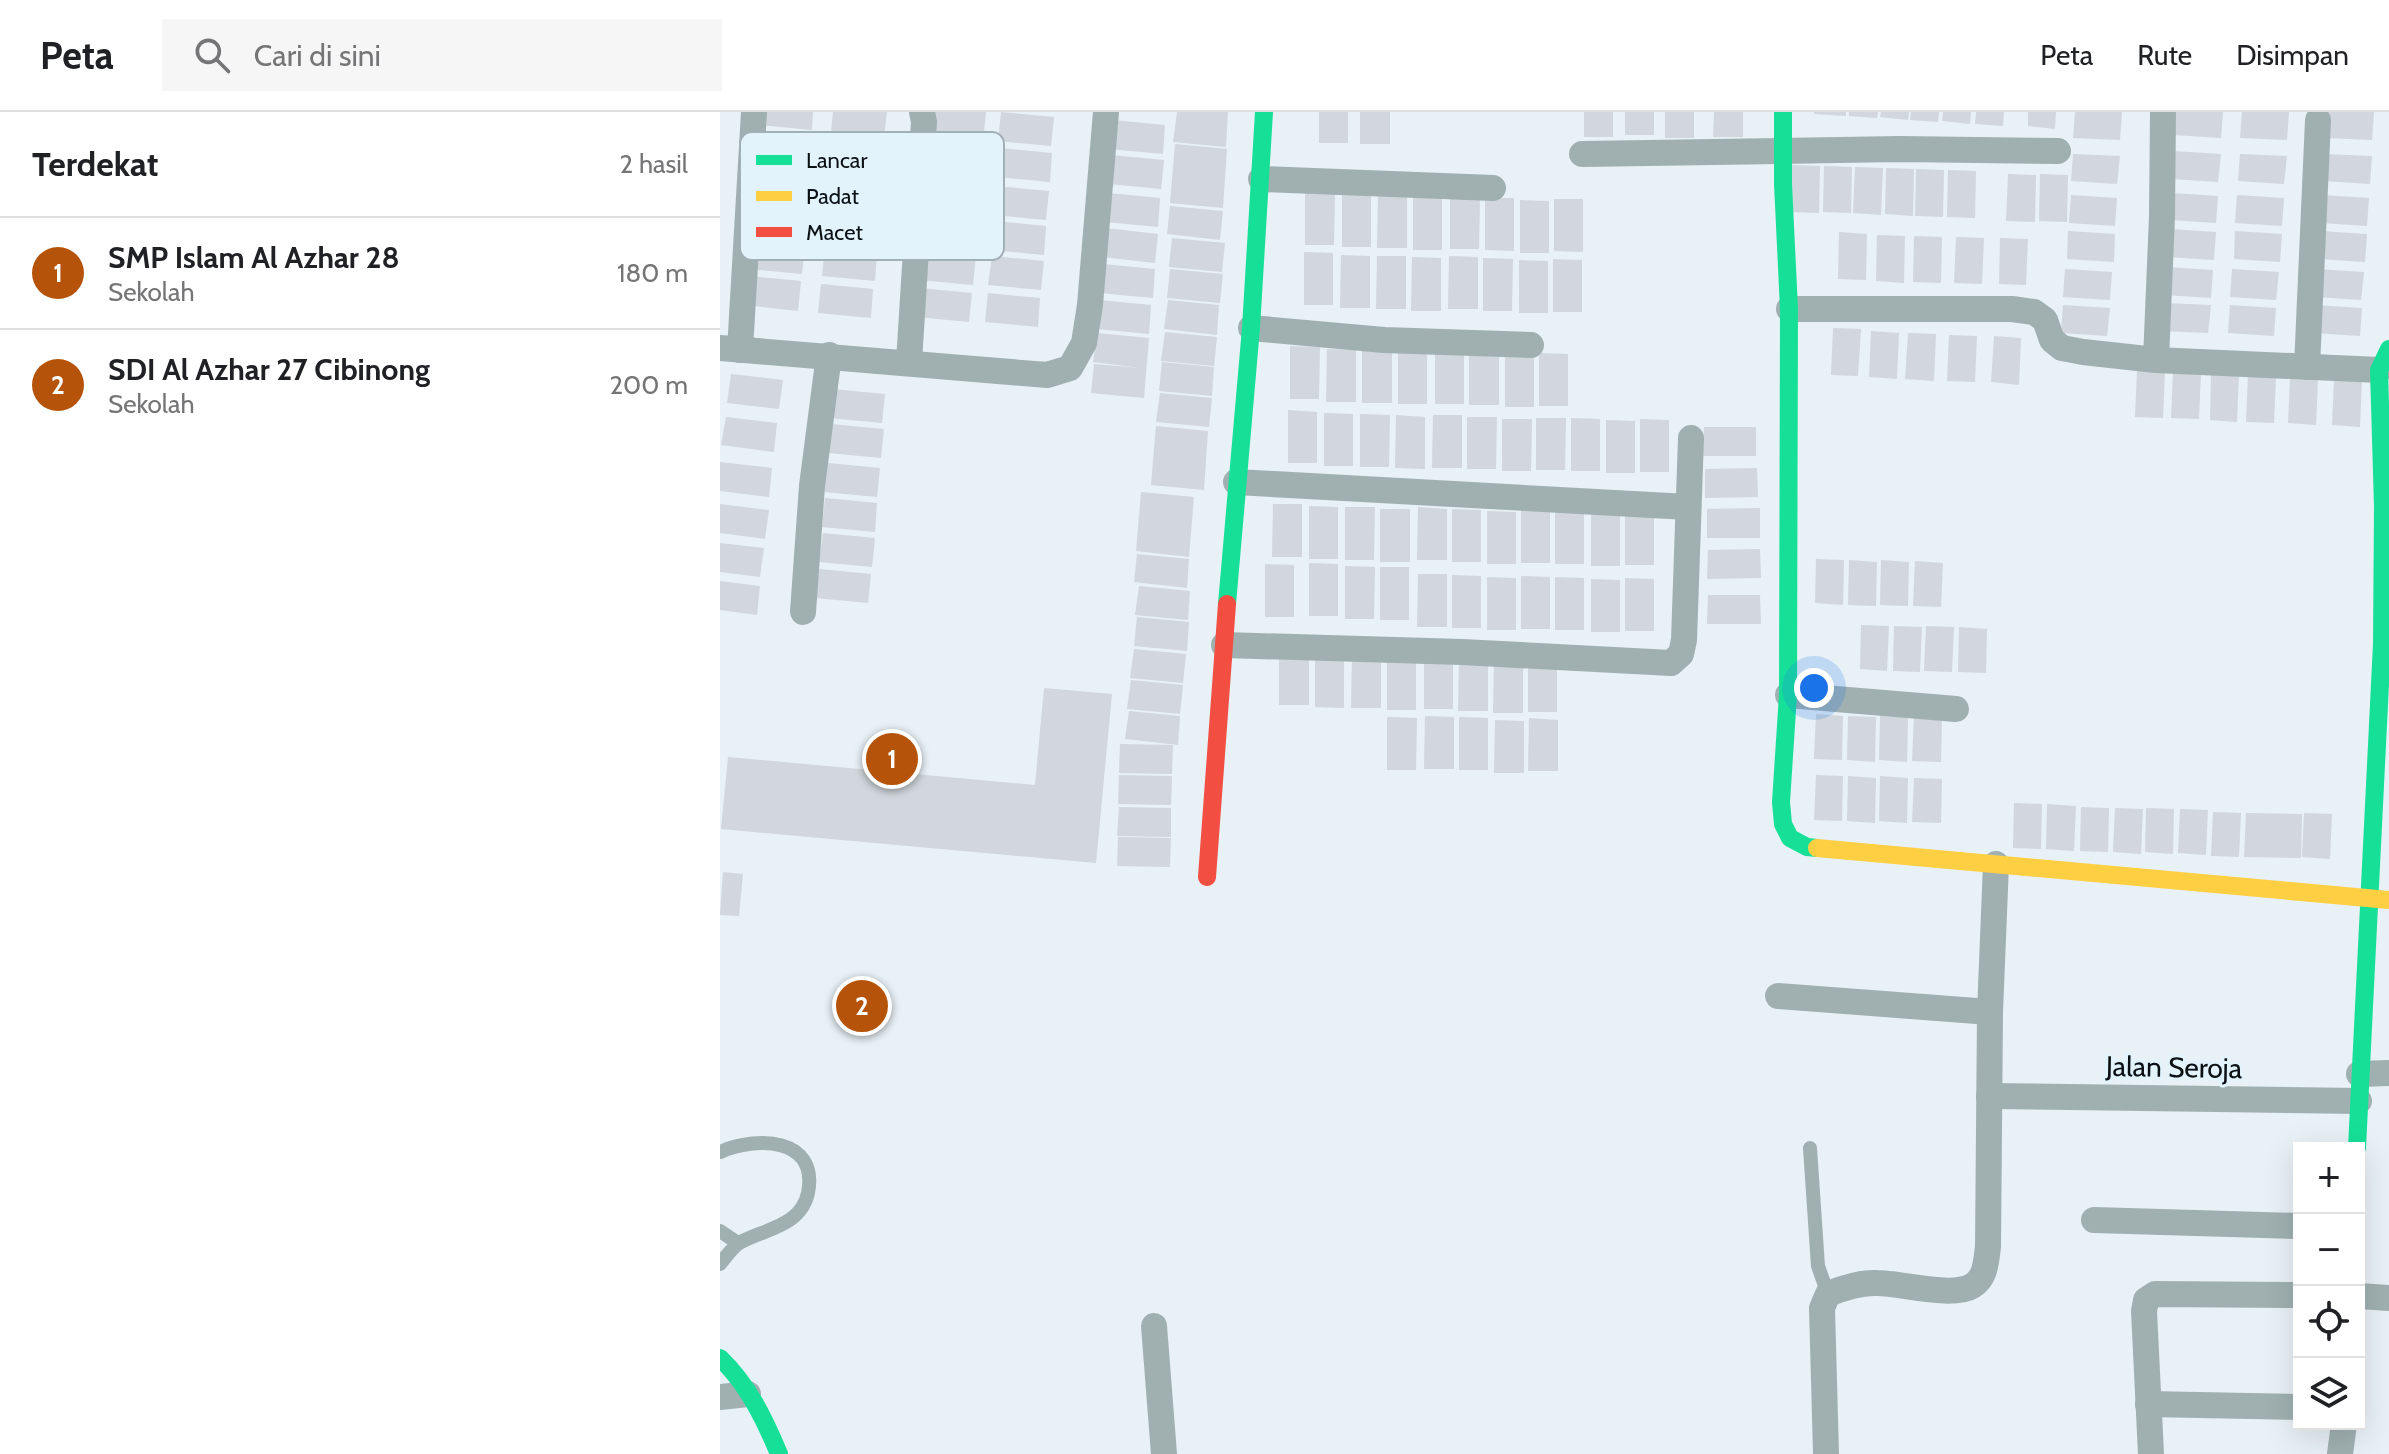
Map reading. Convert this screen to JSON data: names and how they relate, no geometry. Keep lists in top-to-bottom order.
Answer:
{
  "streets": {
    "street": ["Jalan Seroja"]
  },
  "legend": ["Lancar", "Padat", "Macet"],
  "page": {
    "header": "Peta",
    "search": "Cari di sini",
    "nav": ["Peta", "Rute", "Disimpan"],
    "heading": ["Terdekat", "2 hasil"],
    "list": [
      {
        "mark": "1",
        "name": "SMP Islam Al Azhar 28",
        "note": "Sekolah",
        "value": "180 m"
      },
      {
        "mark": "2",
        "name": "SDI Al Azhar 27 Cibinong",
        "note": "Sekolah",
        "value": "200 m"
      }
    ],
    "pins": ["1", "2"],
    "map_buttons": ["+", "−"]
  }
}
